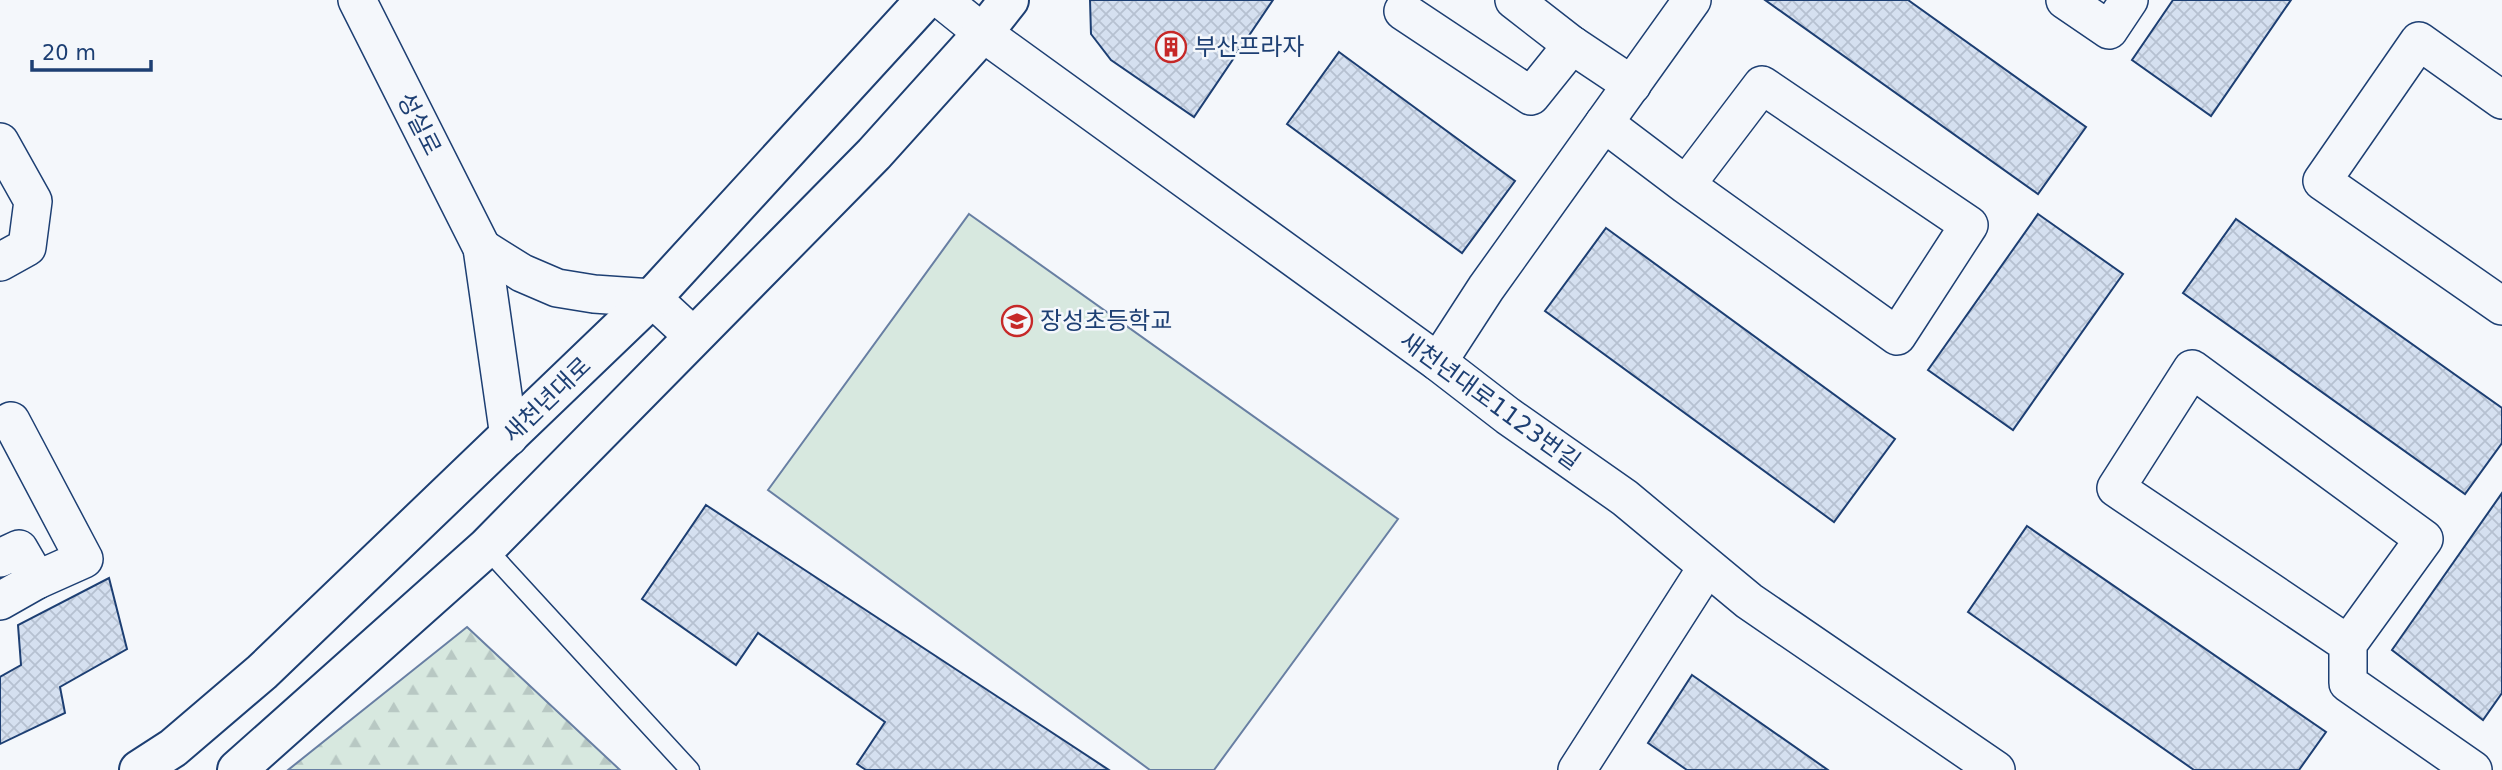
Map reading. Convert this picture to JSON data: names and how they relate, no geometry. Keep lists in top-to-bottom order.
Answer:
{
  "streets": {
    "main road": ["새천년대로"],
    "street": ["성실로", "새천년대로1123번길"]
  },
  "places": {
    "building": ["부산프라자"],
    "school or university": ["장성초등학교"]
  },
  "scale_bar": "20 m"
}
